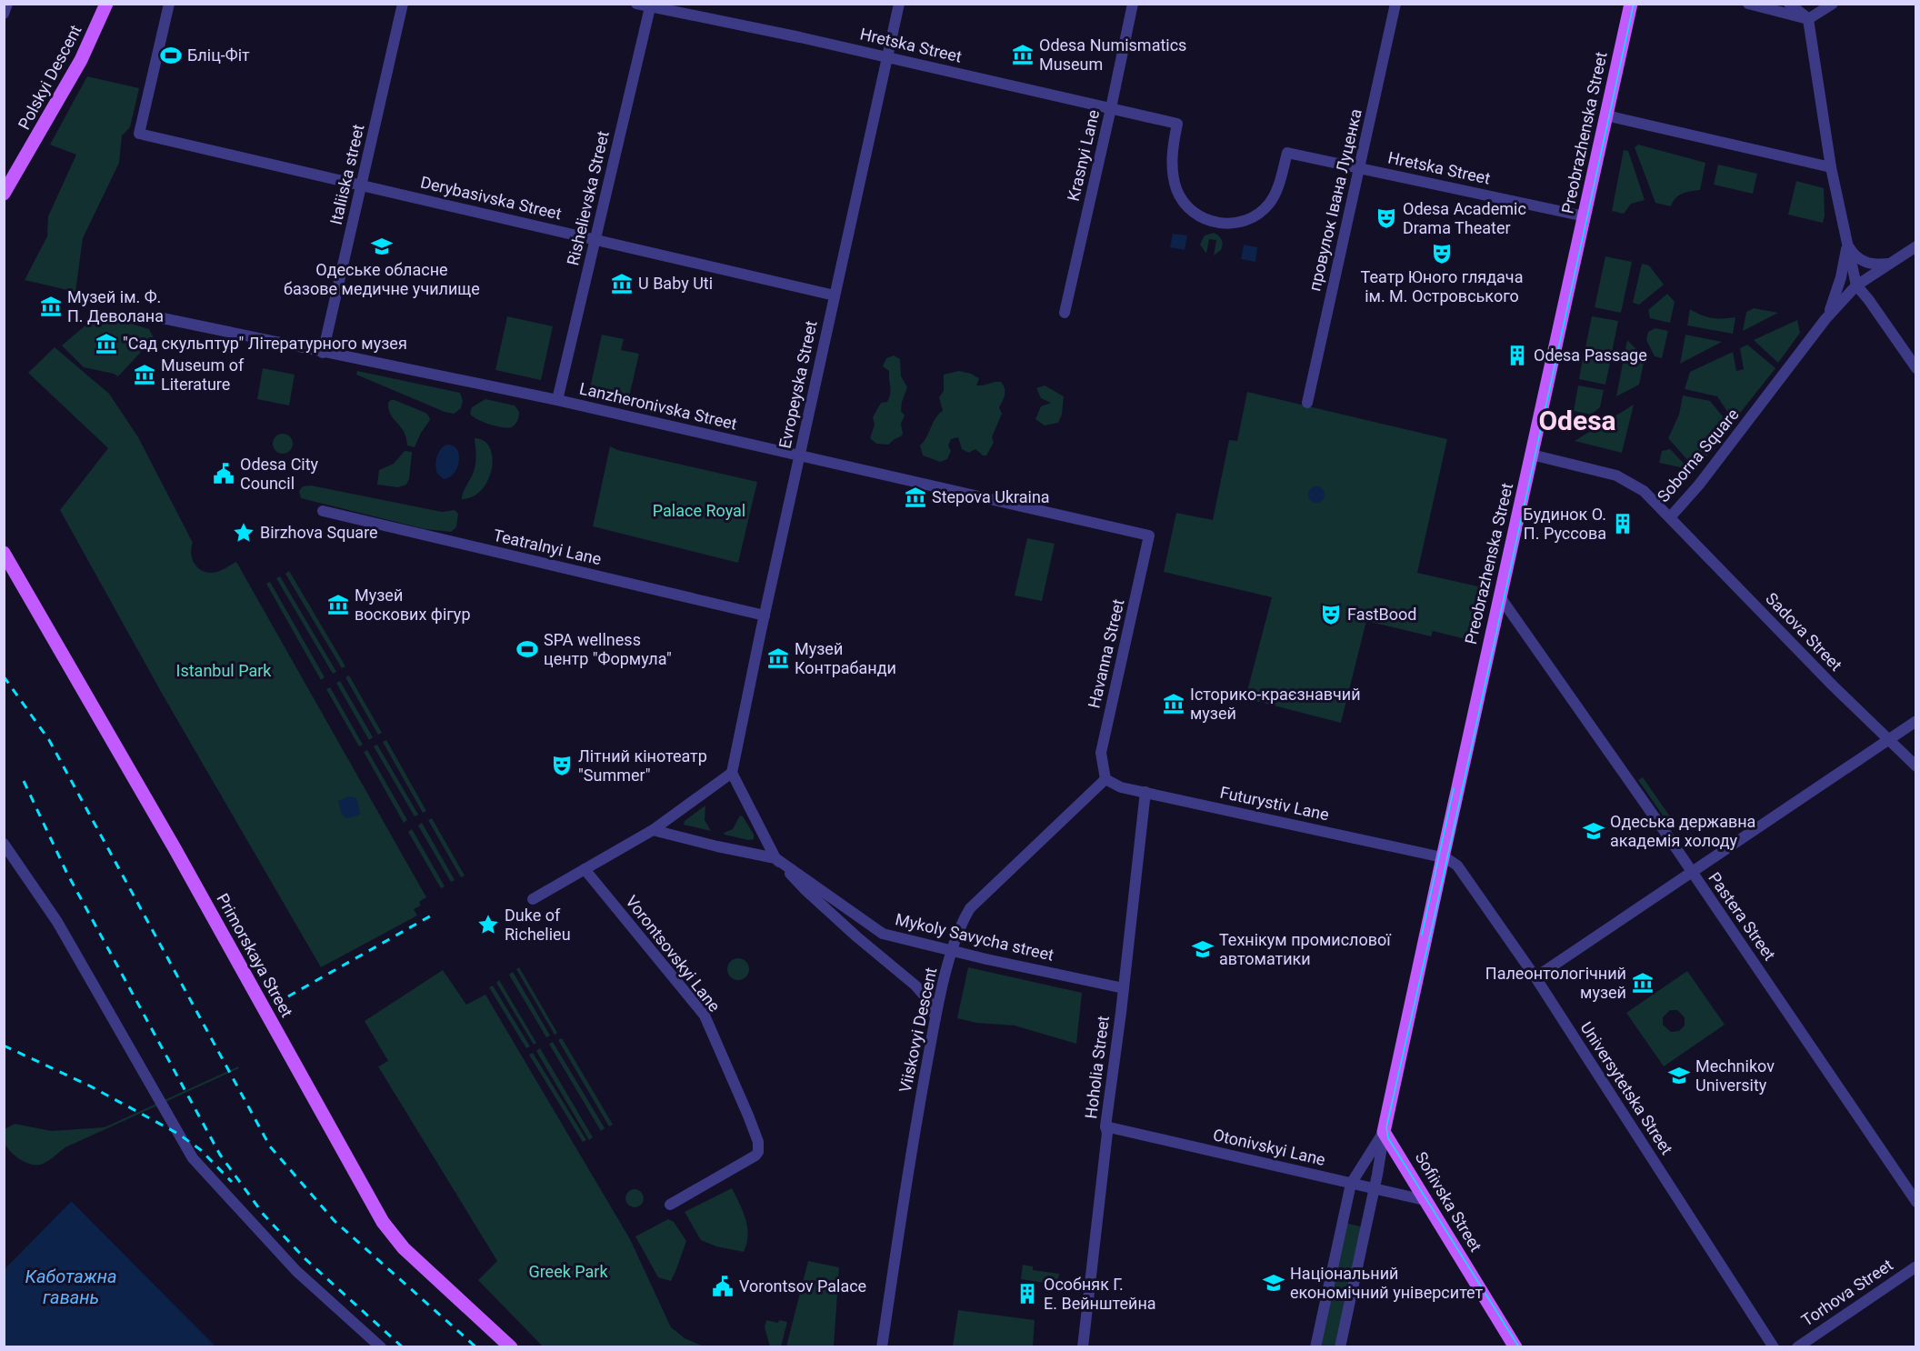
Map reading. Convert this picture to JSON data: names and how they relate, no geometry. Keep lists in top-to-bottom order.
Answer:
{
  "streets": {
    "main road": [
      "Polskyi Descent",
      "Preobrazhenska Street",
      "Primorskaya Street",
      "Sofiivska Street"
    ],
    "street": [
      "Hretska Street",
      "Krasnyi Lane",
      "Italiiska street",
      "Derybasivska Street",
      "Rishelievska Street",
      "провулок Івана Луценка",
      "Evropeyska Street",
      "Lanzheronivska Street",
      "Soborna Square",
      "Teatralnyi Lane",
      "Sadova Street",
      "Havanna Street",
      "Futurystiv Lane",
      "Pastera Street",
      "Mykoly Savycha street",
      "Vorontsovskyi Lane",
      "Viiskovyi Descent",
      "Hoholia Street",
      "Universytetska Street",
      "Otonivskyi Lane",
      "Torhova Street"
    ]
  },
  "crossings": [
    ["Hretska Street", "Preobrazhenska Street"],
    ["Hretska Street", "Krasnyi Lane"],
    ["Hretska Street", "Rishelievska Street"],
    ["Hretska Street", "провулок Івана Луценка"],
    ["Hretska Street", "Evropeyska Street"],
    ["Preobrazhenska Street", "Soborna Square"],
    ["Preobrazhenska Street", "Futurystiv Lane"],
    ["Preobrazhenska Street", "Pastera Street"],
    ["Preobrazhenska Street", "Universytetska Street"],
    ["Preobrazhenska Street", "Otonivskyi Lane"],
    ["Preobrazhenska Street", "Sofiivska Street"],
    ["Italiiska street", "Derybasivska Street"],
    ["Italiiska street", "Lanzheronivska Street"],
    ["Derybasivska Street", "Rishelievska Street"],
    ["Derybasivska Street", "Evropeyska Street"],
    ["Rishelievska Street", "Lanzheronivska Street"],
    ["Evropeyska Street", "Lanzheronivska Street"],
    ["Evropeyska Street", "Teatralnyi Lane"],
    ["Lanzheronivska Street", "Havanna Street"],
    ["Soborna Square", "Sadova Street"],
    ["Havanna Street", "Futurystiv Lane"],
    ["Havanna Street", "Viiskovyi Descent"],
    ["Futurystiv Lane", "Viiskovyi Descent"],
    ["Futurystiv Lane", "Hoholia Street"],
    ["Futurystiv Lane", "Universytetska Street"],
    ["Mykoly Savycha street", "Hoholia Street"],
    ["Hoholia Street", "Otonivskyi Lane"],
    ["Otonivskyi Lane", "Sofiivska Street"]
  ],
  "districts": ["Odesa"],
  "water": ["Каботажна гавань"],
  "parks": ["Palace Royal", "Istanbul Park", "Greek Park"],
  "places": {
    "museum": [
      "Odesa Numismatics Museum",
      "U Baby Uti",
      "Музей ім. Ф. П. Деволана",
      "\"Сад скульптур\" Літературного музея",
      "Museum of Literature",
      "Stepova Ukraina",
      "Музей воскових фігур",
      "Музей Контрабанди",
      "Історико-краєзнавчий музей",
      "Палеонтологічний музей"
    ],
    "sports": ["Бліц-Фіт", "SPA wellness центр \"Формула\""],
    "theatre": [
      "Odesa Academic Drama Theater",
      "Театр Юного глядача ім. М. Островського",
      "FastBood",
      "Літний кінотеатр \"Summer\""
    ],
    "school or university": [
      "Одеське обласне базове медичне училище",
      "Одеська державна академія холоду",
      "Технікум промислової автоматики",
      "Mechnikov University",
      "Національний економічний університет"
    ],
    "building": ["Odesa Passage", "Будинок О. П. Руссова", "Особняк Г. Е. Вейнштейна"],
    "public building": ["Odesa City Council", "Vorontsov Palace"],
    "place": ["Birzhova Square", "Duke of Richelieu"]
  }
}
